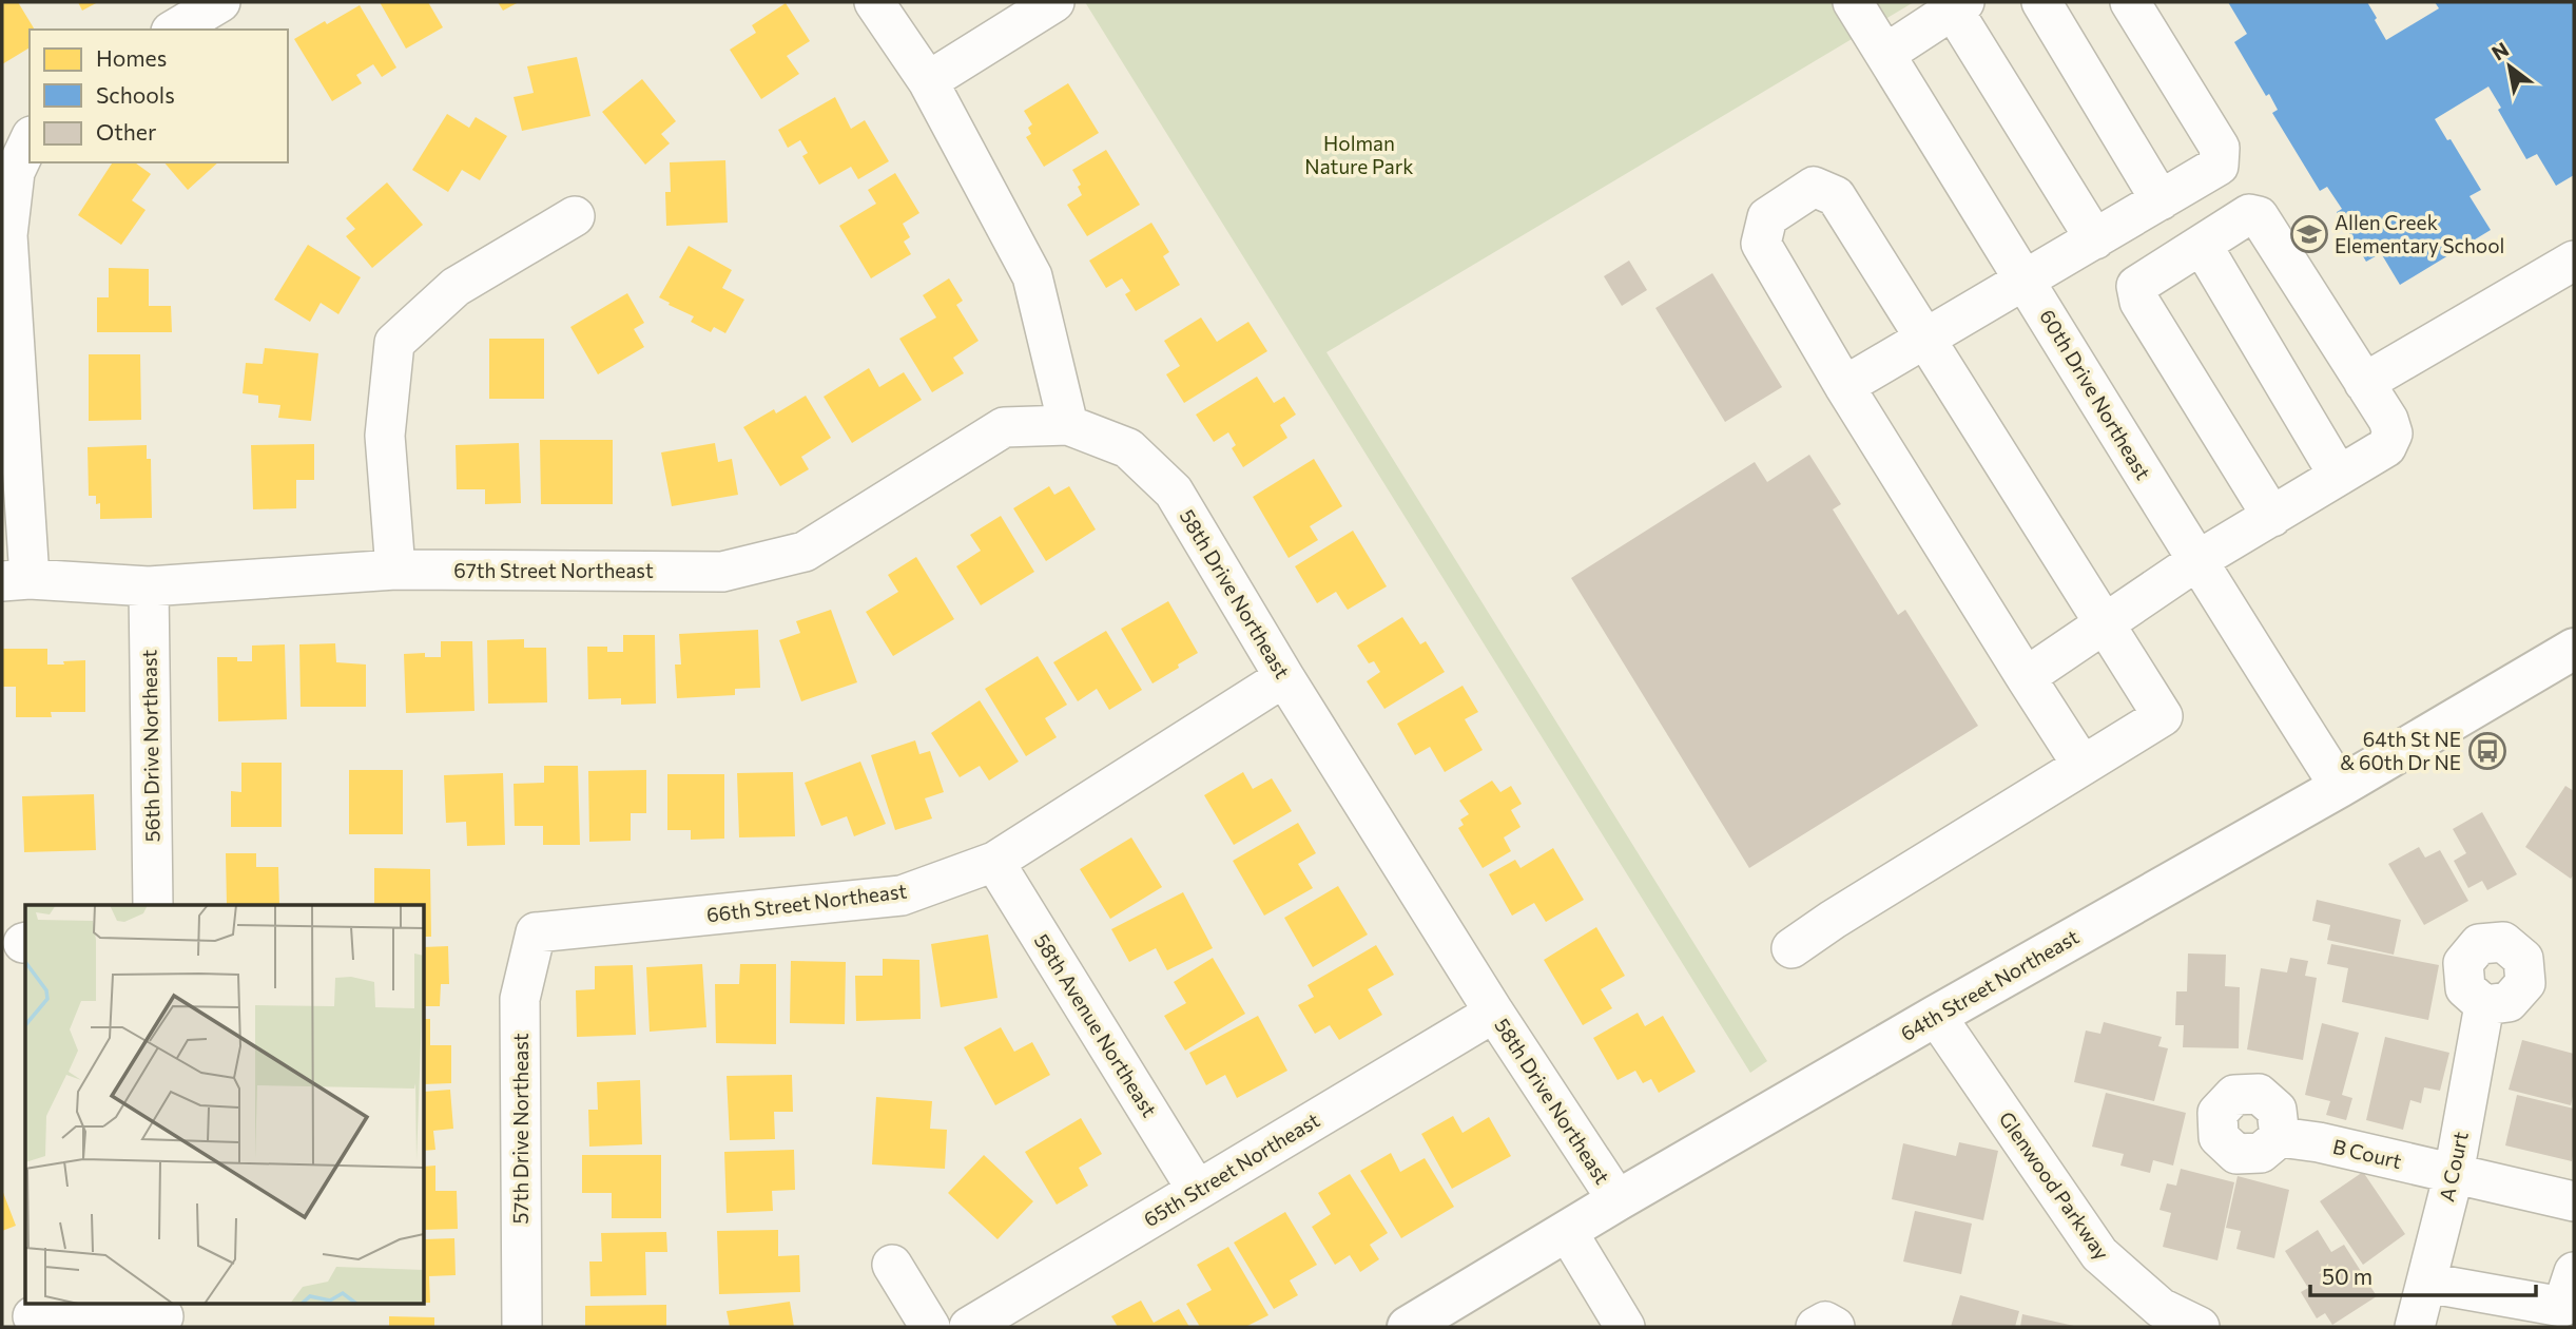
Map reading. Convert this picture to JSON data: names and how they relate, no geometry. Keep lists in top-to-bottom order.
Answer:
{
  "streets": {
    "main road": ["64th Street Northeast"],
    "street": [
      "60th Drive Northeast",
      "67th Street Northeast",
      "58th Drive Northeast",
      "56th Drive Northeast",
      "66th Street Northeast",
      "58th Avenue Northeast",
      "57th Drive Northeast",
      "B Court",
      "A Court",
      "65th Street Northeast",
      "Glenwood Parkway"
    ]
  },
  "crossings": [
    ["60th Drive Northeast", "64th Street Northeast"],
    ["67th Street Northeast", "58th Drive Northeast"],
    ["67th Street Northeast", "56th Drive Northeast"],
    ["58th Drive Northeast", "66th Street Northeast"],
    ["58th Drive Northeast", "64th Street Northeast"],
    ["58th Drive Northeast", "65th Street Northeast"],
    ["66th Street Northeast", "58th Avenue Northeast"],
    ["66th Street Northeast", "57th Drive Northeast"],
    ["64th Street Northeast", "Glenwood Parkway"],
    ["58th Avenue Northeast", "65th Street Northeast"],
    ["B Court", "A Court"]
  ],
  "parks": ["Holman Nature Park"],
  "places": {
    "school or university": ["Allen Creek Elementary School"],
    "bus stop": ["64th St NE & 60th Dr NE"]
  },
  "legend": ["Homes", "Schools", "Other"],
  "scale_bar": "50 m",
  "north": "top left"
}
